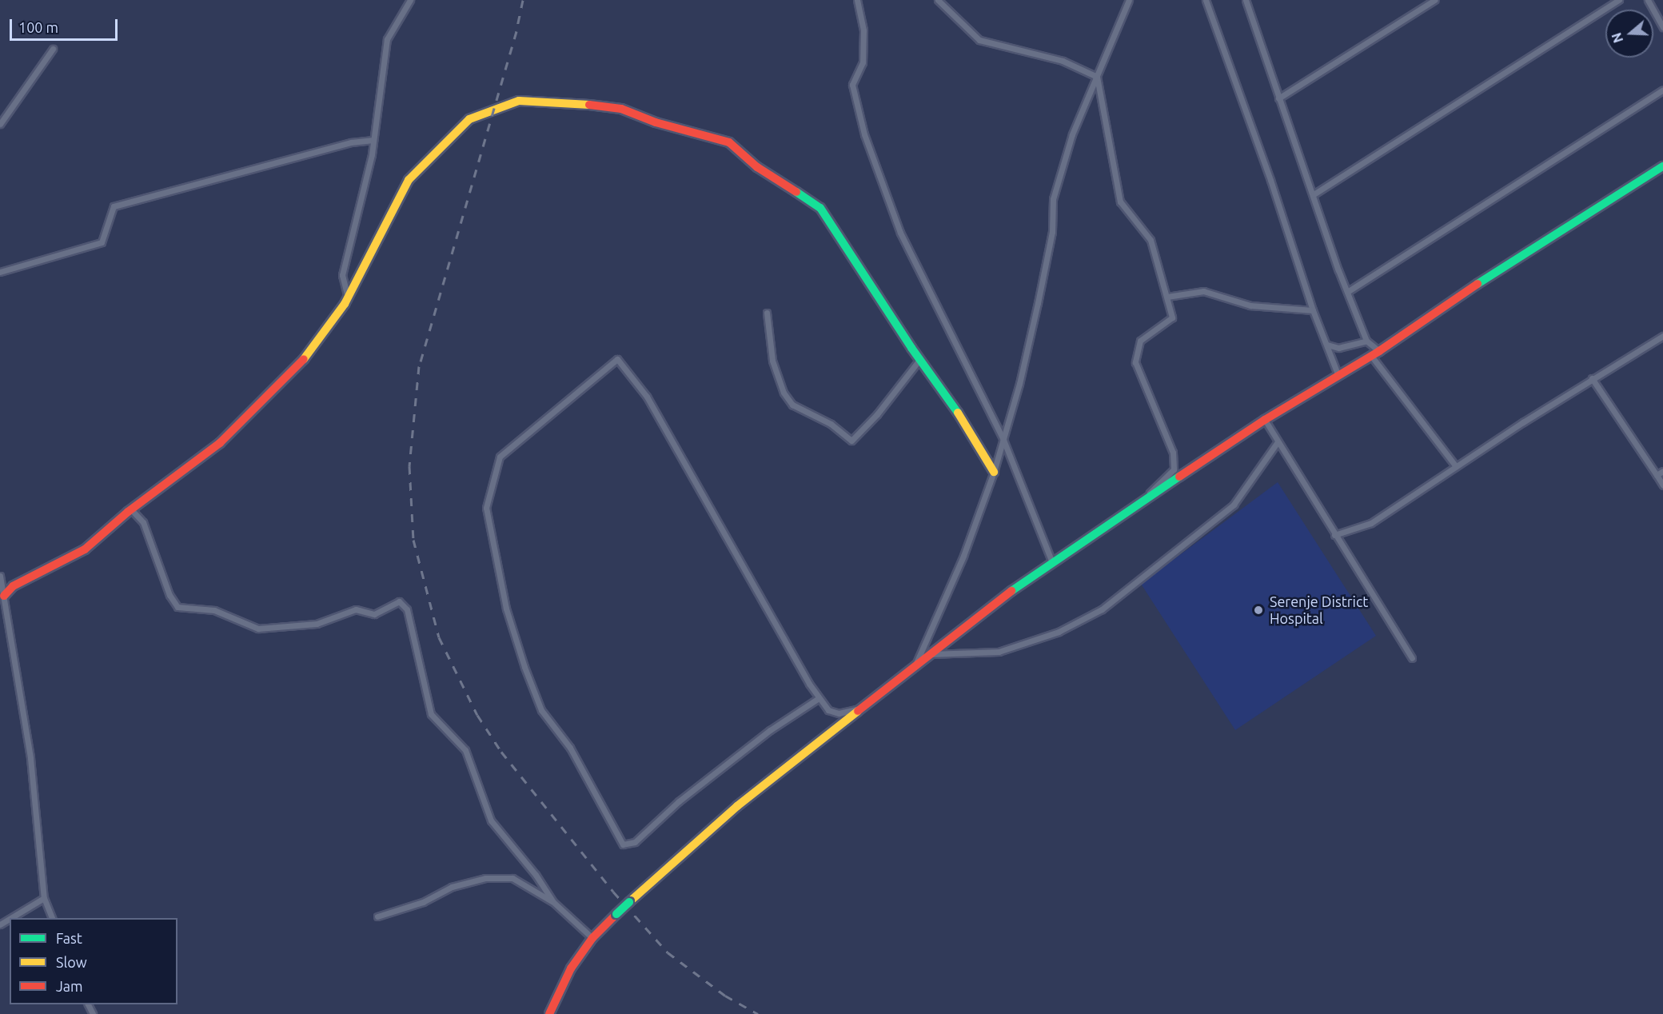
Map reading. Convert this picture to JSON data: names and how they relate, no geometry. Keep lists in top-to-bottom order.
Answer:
{
  "places": ["Serenje District Hospital"],
  "legend": ["Fast", "Slow", "Jam"],
  "scale_bar": "100 m",
  "north": "left"
}
